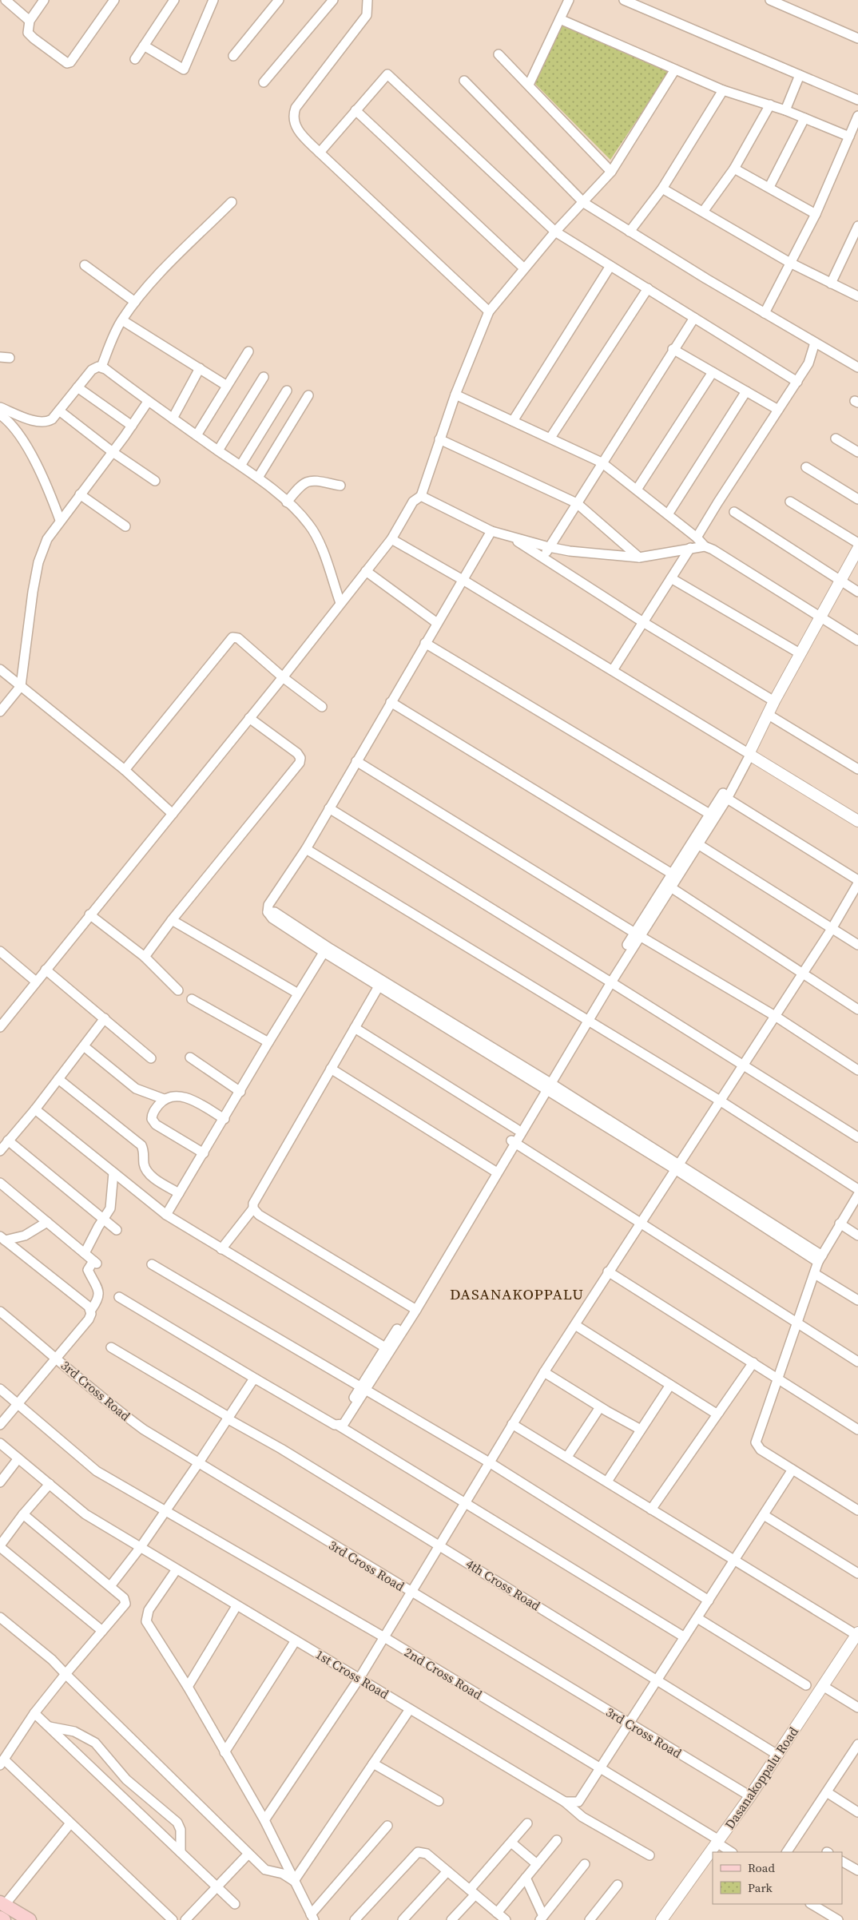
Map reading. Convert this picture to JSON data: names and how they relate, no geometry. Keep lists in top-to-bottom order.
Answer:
{
  "streets": {
    "street": [
      "3rd Cross Road",
      "4th Cross Road",
      "2nd Cross Road",
      "1st Cross Road",
      "Dasanakoppalu Road"
    ]
  },
  "crossings": [
    ["3rd Cross Road", "Dasanakoppalu Road"],
    ["4th Cross Road", "Dasanakoppalu Road"],
    ["2nd Cross Road", "Dasanakoppalu Road"]
  ],
  "districts": ["DASANAKOPPALU"],
  "legend": ["Road", "Park"]
}
